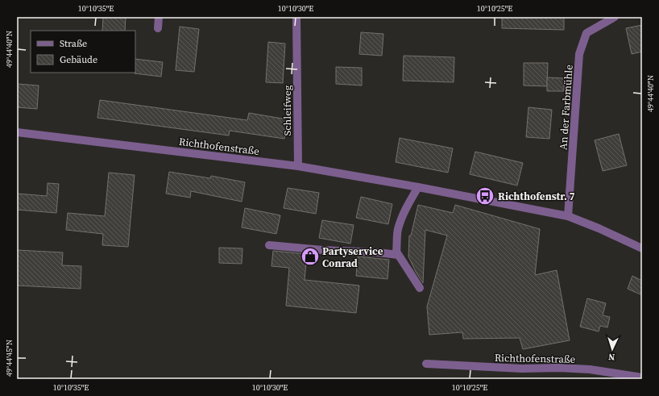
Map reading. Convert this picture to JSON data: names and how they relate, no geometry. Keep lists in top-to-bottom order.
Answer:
{
  "streets": {
    "street": ["An der Farbmühle", "Schleifweg", "Richthofenstraße"]
  },
  "crossings": [
    ["An der Farbmühle", "Richthofenstraße"],
    ["Schleifweg", "Richthofenstraße"]
  ],
  "places": {
    "bus stop": ["Richthofenstr. 7"],
    "shop": ["Partyservice Conrad"]
  },
  "legend": ["Straße", "Gebäude"],
  "north": "bottom",
  "coordinates": [
    "10°10'35\"E",
    "10°10'30\"E",
    "10°10'25\"E",
    "49°44'40\"N",
    "49°44'45\"N"
  ]
}
